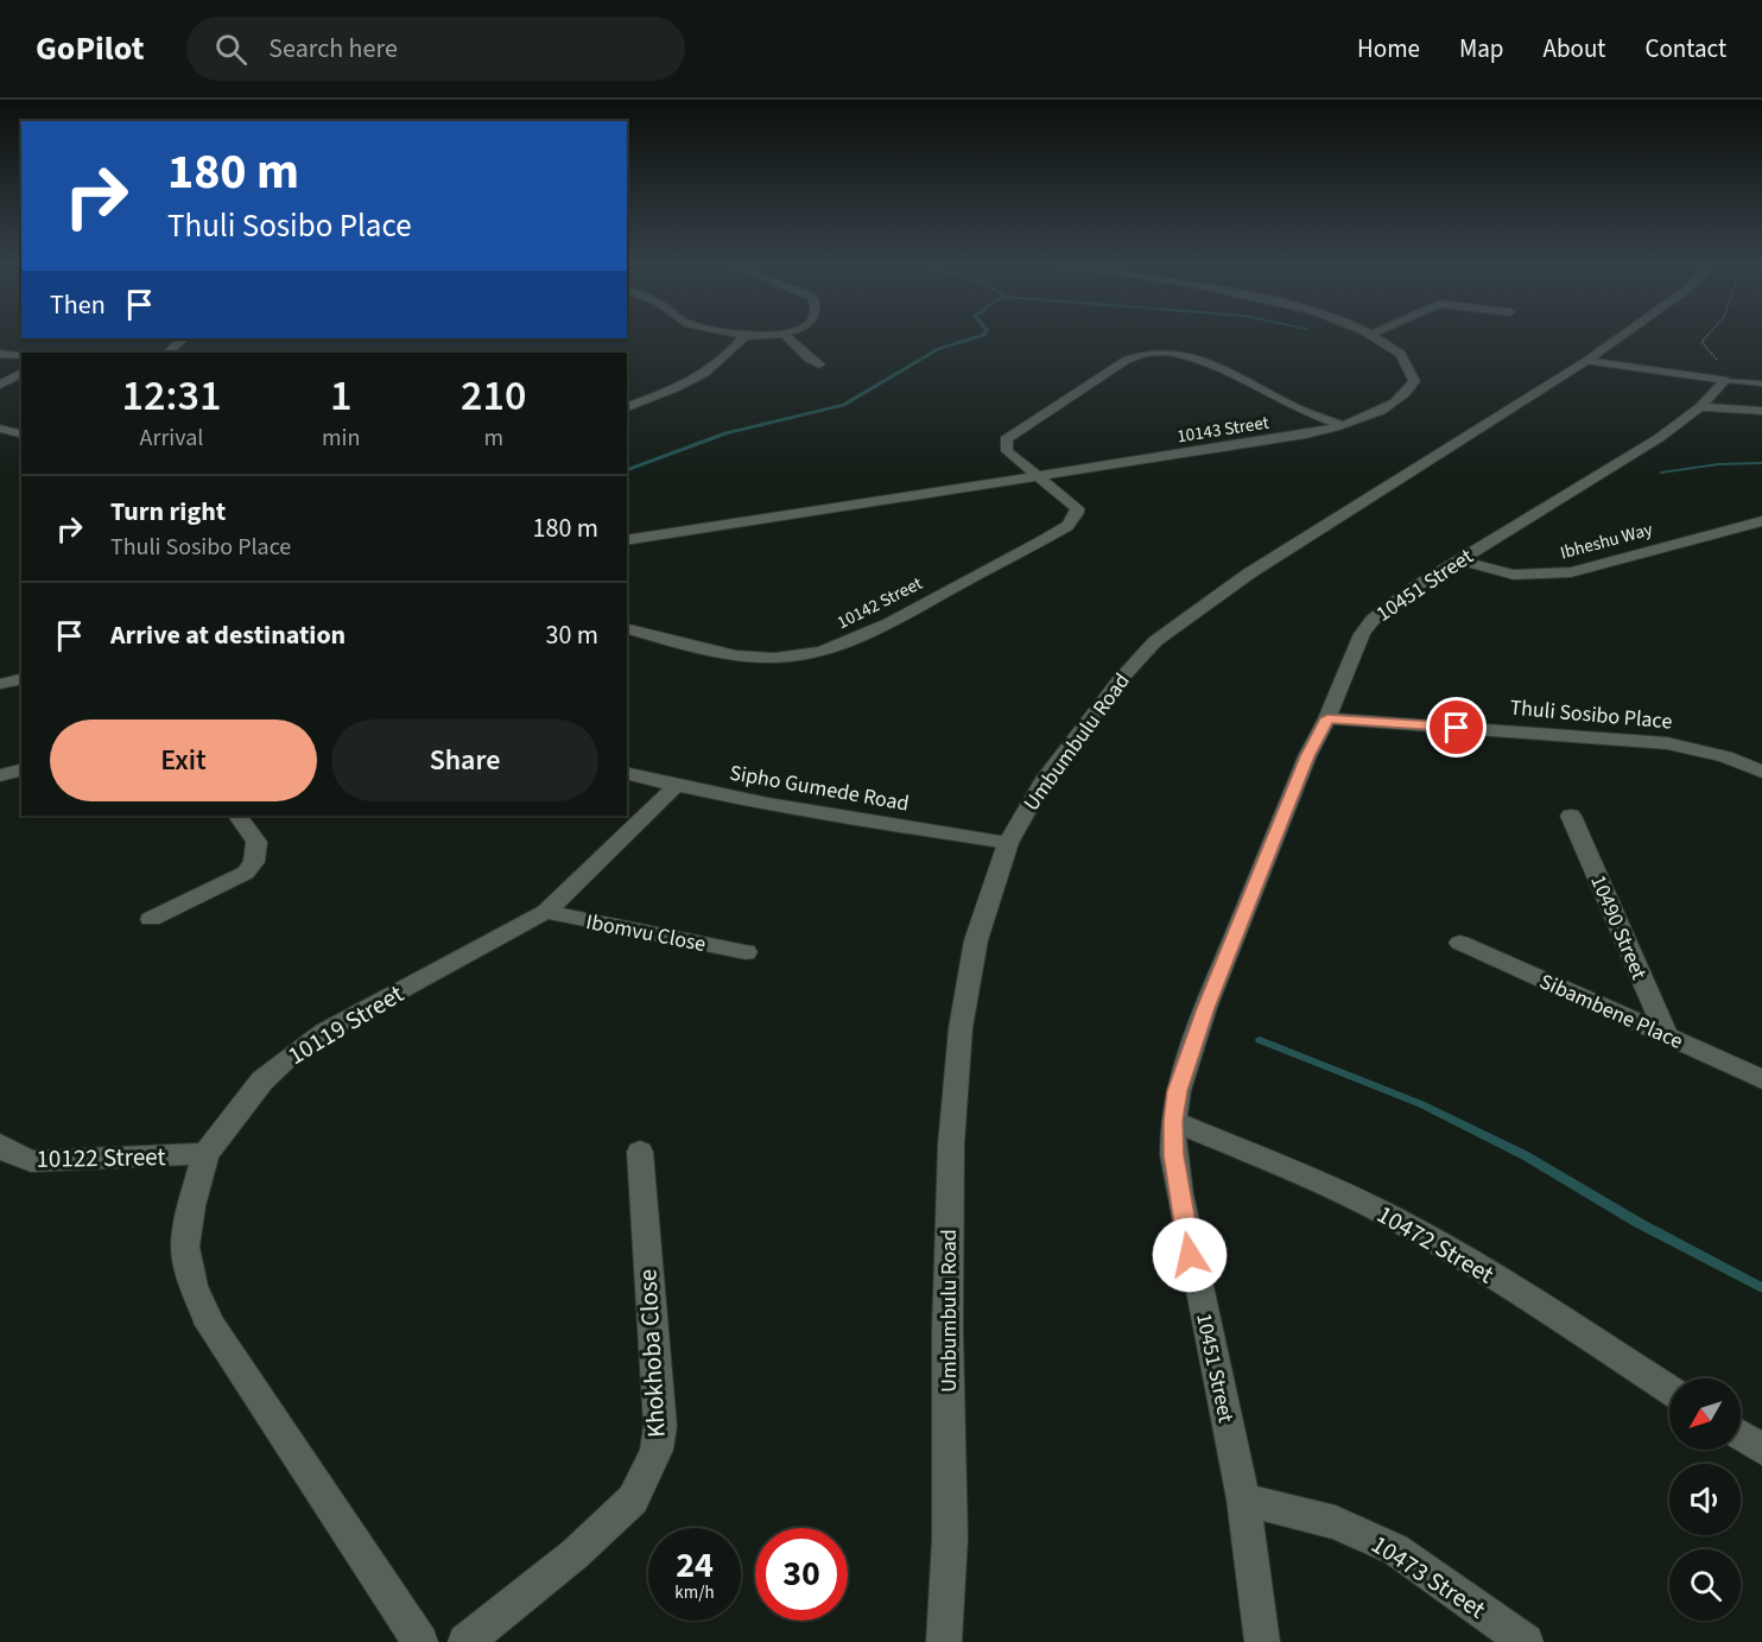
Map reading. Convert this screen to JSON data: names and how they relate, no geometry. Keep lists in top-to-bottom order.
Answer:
{
  "streets": {
    "street": [
      "10143 Street",
      "Ibheshu Way",
      "10451 Street",
      "10142 Street",
      "Thuli Sosibo Place",
      "Umbumbulu Road",
      "Sipho Gumede Road",
      "10490 Street",
      "Ibomvu Close",
      "Sibambene Place",
      "10119 Street",
      "10122 Street",
      "10472 Street",
      "Khokhoba Close",
      "10473 Street"
    ]
  },
  "crossings": [
    ["10143 Street", "10142 Street"],
    ["Ibheshu Way", "10451 Street"],
    ["10451 Street", "Thuli Sosibo Place"],
    ["10451 Street", "10472 Street"],
    ["10451 Street", "10473 Street"],
    ["Umbumbulu Road", "Sipho Gumede Road"],
    ["Sipho Gumede Road", "10119 Street"],
    ["10490 Street", "Sibambene Place"],
    ["Ibomvu Close", "10119 Street"],
    ["10119 Street", "10122 Street"]
  ],
  "north": "bottom left",
  "page": {
    "header": "GoPilot",
    "search": "Search here",
    "nav": [
      "Home",
      "Map",
      "About",
      "Contact"
    ],
    "turn": ["180 m", "Thuli Sosibo Place"],
    "then": "Then",
    "eta": [
      "12:31",
      "Arrival",
      "1",
      "min",
      "210",
      "m"
    ],
    "list": [
      {
        "name": "Turn right",
        "note": "Thuli Sosibo Place",
        "value": "180 m"
      },
      {
        "name": "Arrive at destination",
        "value": "30 m"
      }
    ],
    "buttons": ["Exit", "Share"],
    "speed": "24 km/h",
    "limit": "30"
  }
}
